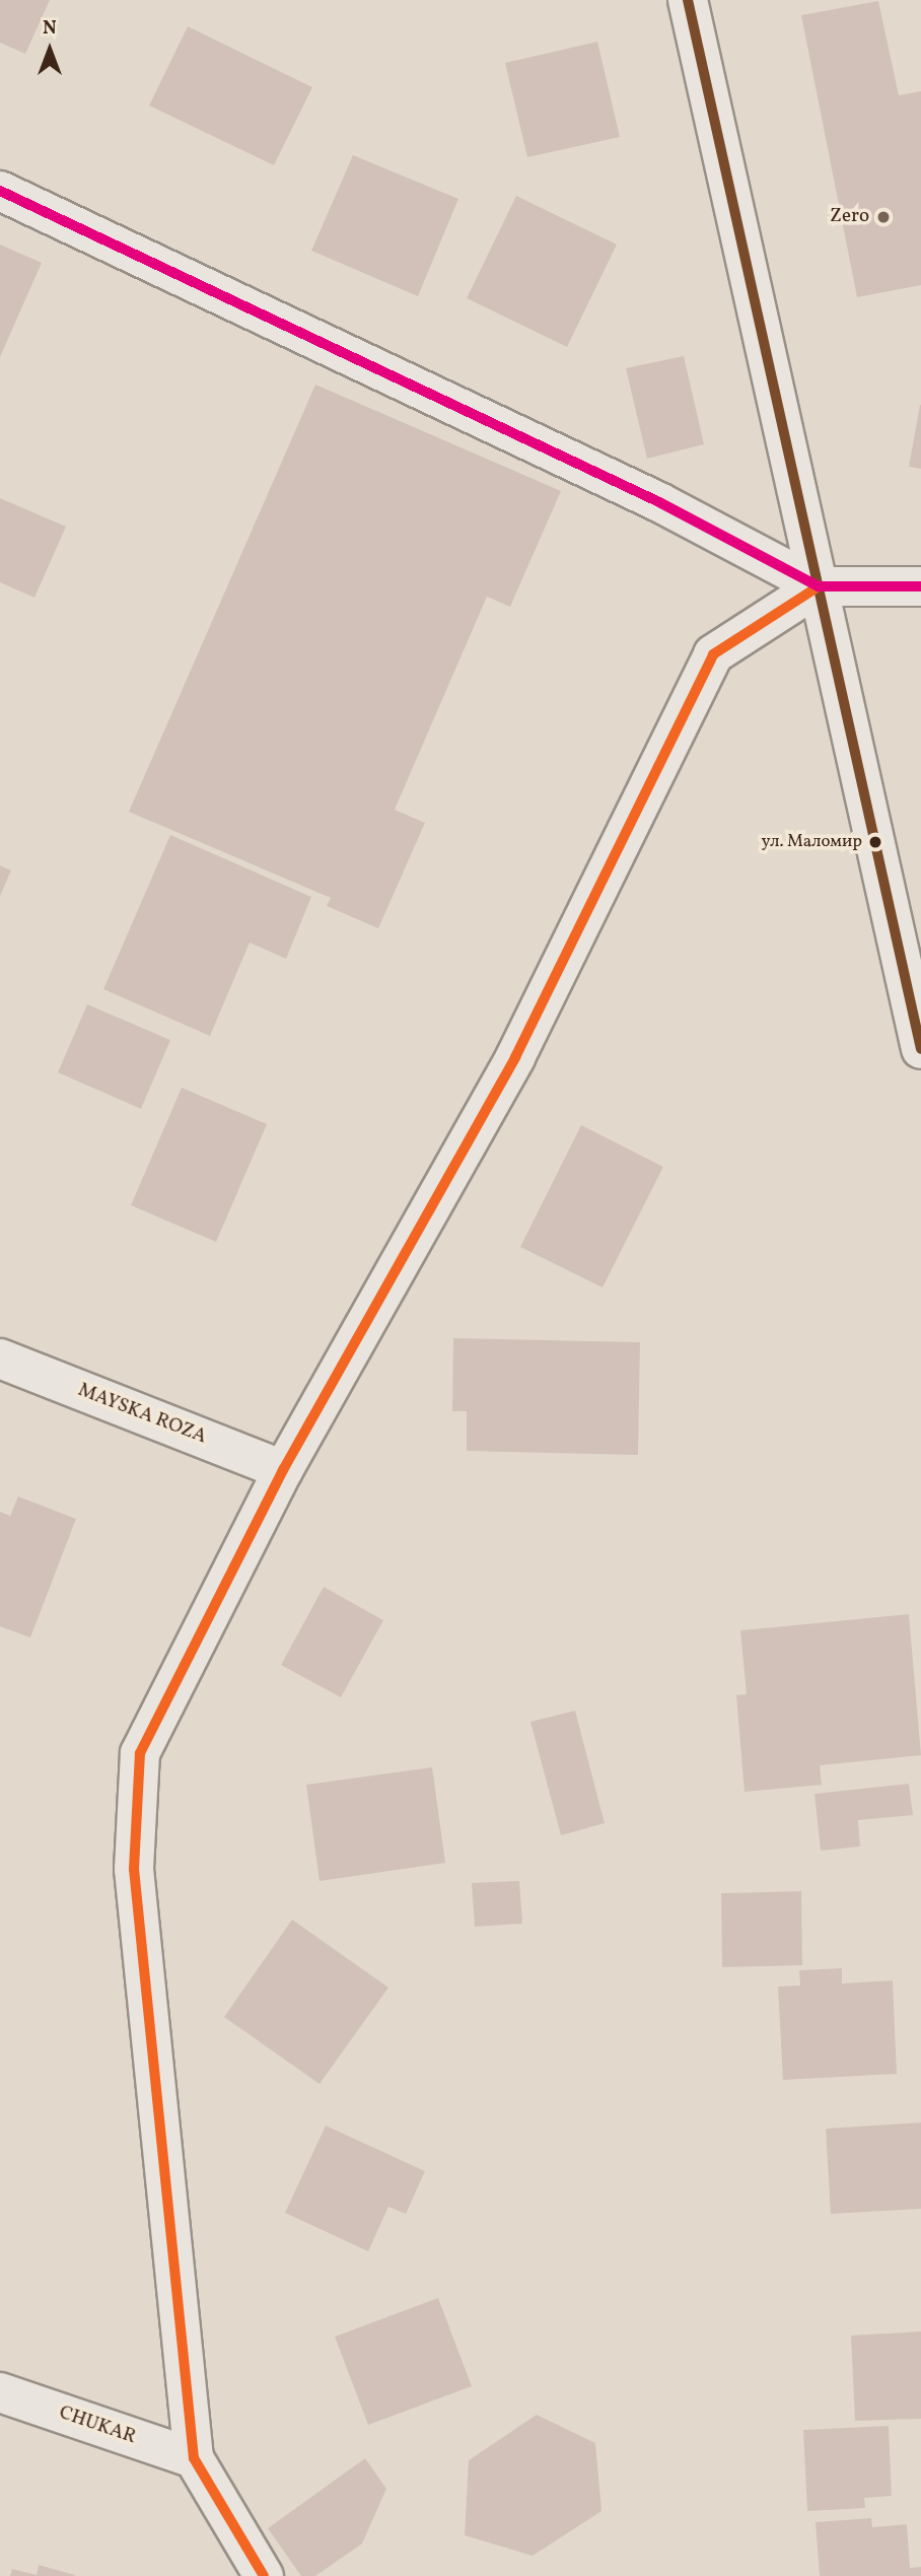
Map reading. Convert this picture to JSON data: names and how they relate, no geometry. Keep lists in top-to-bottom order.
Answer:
{
  "streets": {
    "street": ["MAYSKA ROZA", "CHUKAR"]
  },
  "places": ["Zero", "ул. Маломир"],
  "north": "top"
}
